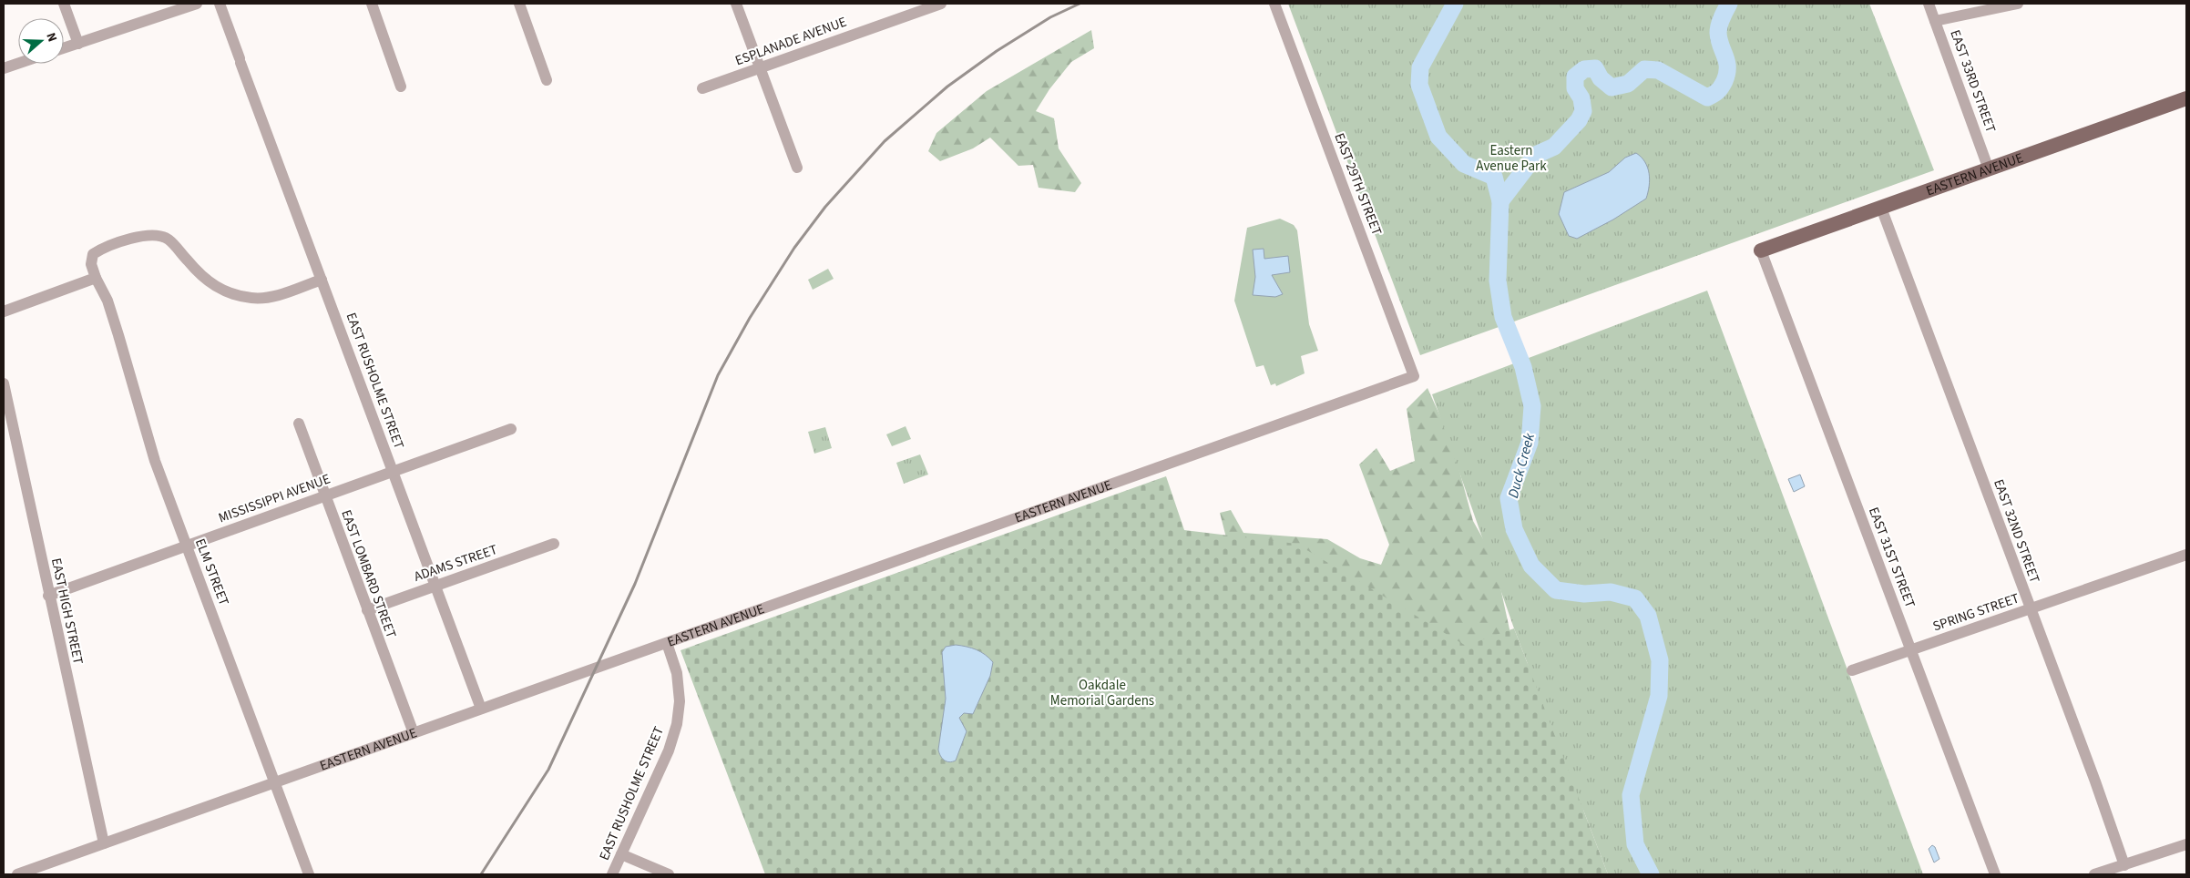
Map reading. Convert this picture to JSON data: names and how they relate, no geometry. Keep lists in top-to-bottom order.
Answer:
{
  "streets": {
    "main road": ["EASTERN AVENUE"],
    "street": [
      "ESPLANADE AVENUE",
      "EAST 33RD STREET",
      "EAST 29TH STREET",
      "EAST RUSHOLME STREET",
      "MISSISSIPPI AVENUE",
      "EAST 32ND STREET",
      "EAST 31ST STREET",
      "ADAMS STREET",
      "ELM STREET",
      "EAST LOMBARD STREET",
      "EAST HIGH STREET",
      "SPRING STREET"
    ]
  },
  "crossings": [
    ["EAST 33RD STREET", "EASTERN AVENUE"],
    ["EASTERN AVENUE", "EAST 29TH STREET"],
    ["EASTERN AVENUE", "EAST RUSHOLME STREET"],
    ["EASTERN AVENUE", "EAST 32ND STREET"],
    ["EASTERN AVENUE", "EAST 31ST STREET"],
    ["EASTERN AVENUE", "ELM STREET"],
    ["EASTERN AVENUE", "EAST LOMBARD STREET"],
    ["EASTERN AVENUE", "EAST HIGH STREET"],
    ["EAST RUSHOLME STREET", "MISSISSIPPI AVENUE"],
    ["EAST RUSHOLME STREET", "ADAMS STREET"],
    ["EAST RUSHOLME STREET", "ELM STREET"],
    ["MISSISSIPPI AVENUE", "ELM STREET"],
    ["MISSISSIPPI AVENUE", "EAST LOMBARD STREET"],
    ["MISSISSIPPI AVENUE", "EAST HIGH STREET"],
    ["EAST 32ND STREET", "SPRING STREET"],
    ["EAST 31ST STREET", "SPRING STREET"],
    ["ADAMS STREET", "EAST LOMBARD STREET"]
  ],
  "water": ["Duck Creek"],
  "parks": ["Eastern Avenue Park", "Oakdale Memorial Gardens"],
  "north": "right"
}
